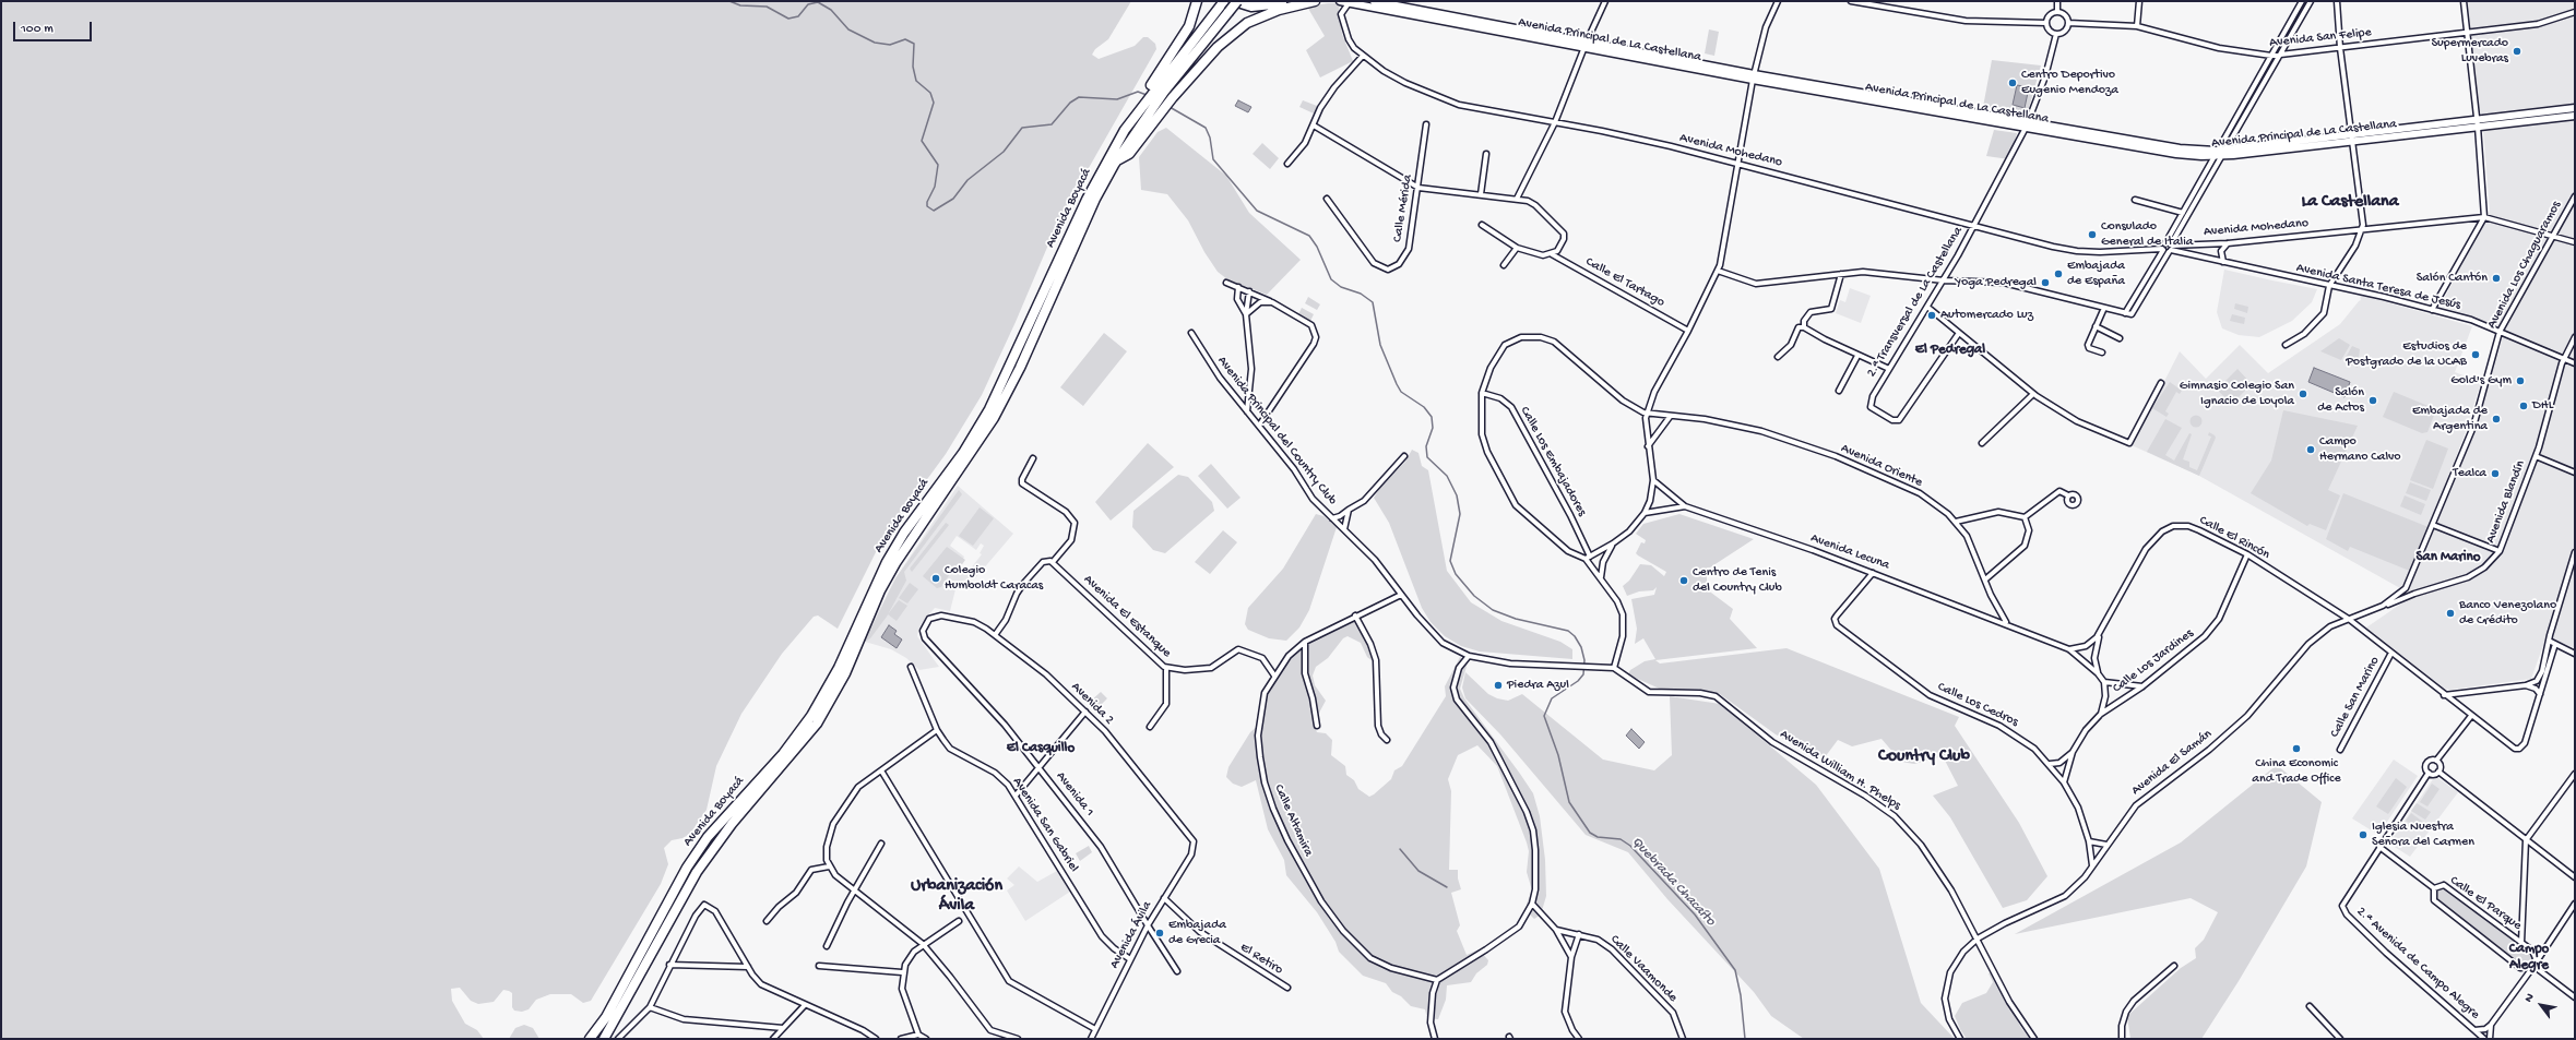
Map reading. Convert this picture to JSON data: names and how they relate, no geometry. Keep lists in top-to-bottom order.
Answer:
{
  "streets": {
    "highway": ["Avenida Boyacá"],
    "street": [
      "Avenida San Felipe",
      "Avenida Principal de La Castellana",
      "Avenida Mohedano",
      "Calle Mérida",
      "Avenida Los Chaguaramos",
      "Calle El Tartago",
      "Avenida Santa Teresa de Jesús",
      "2.ª Transversal de La Castellana",
      "Avenida Principal del Country Club",
      "Calle Los Embajadores",
      "Avenida Oriente",
      "Avenida Blandín",
      "Calle El Rincón",
      "Avenida Lecuna",
      "Avenida El Estanque",
      "Calle Los Jardines",
      "Calle San Marino",
      "Avenida 2",
      "Calle Los Cedros",
      "Avenida El Samán",
      "Avenida William H. Phelps",
      "Avenida 1",
      "Calle Altamira",
      "Avenida San Gabriel",
      "Calle El Parque",
      "Avenida Ávila",
      "El Retiro",
      "2.ª Avenida de Campo Alegre",
      "Calle Vaamonde"
    ]
  },
  "crossings": [
    ["Avenida San Felipe", "2.ª Transversal de La Castellana"],
    ["Avenida Principal de La Castellana", "Avenida Mohedano"],
    ["Avenida Principal de La Castellana", "2.ª Transversal de La Castellana"],
    ["Avenida Mohedano", "Avenida Los Chaguaramos"],
    ["Avenida Mohedano", "Avenida Santa Teresa de Jesús"],
    ["Avenida Mohedano", "2.ª Transversal de La Castellana"],
    ["Avenida Los Chaguaramos", "Avenida Santa Teresa de Jesús"],
    ["Avenida Los Chaguaramos", "Avenida Blandín"],
    ["Avenida Los Chaguaramos", "Avenida El Samán"],
    ["Avenida Santa Teresa de Jesús", "Avenida Blandín"],
    ["Avenida Principal del Country Club", "Avenida William H. Phelps"],
    ["Avenida Principal del Country Club", "Calle Altamira"],
    ["Calle Los Embajadores", "Avenida Oriente"],
    ["Avenida Oriente", "Avenida Lecuna"],
    ["Avenida Blandín", "Avenida El Samán"],
    ["Calle El Rincón", "Calle Los Jardines"],
    ["Calle El Rincón", "Calle San Marino"],
    ["Calle El Rincón", "Avenida El Samán"],
    ["Avenida Lecuna", "Calle Los Cedros"],
    ["Avenida El Estanque", "Calle Altamira"],
    ["Calle Los Jardines", "Calle Los Cedros"],
    ["Avenida 2", "Avenida 1"],
    ["Avenida 2", "Avenida Ávila"],
    ["Calle Los Cedros", "Avenida El Samán"],
    ["Avenida El Samán", "Avenida William H. Phelps"],
    ["Avenida 1", "Avenida Ávila"],
    ["Avenida San Gabriel", "Avenida Ávila"],
    ["Calle El Parque", "2.ª Avenida de Campo Alegre"],
    ["Avenida Ávila", "El Retiro"]
  ],
  "districts": [
    "La Castellana",
    "El Pedregal",
    "San Marino",
    "El Casquillo",
    "Country Club",
    "Urbanización Ávila",
    "Campo Alegre"
  ],
  "water": ["Quebrada Chacaíto"],
  "places": [
    "Supermercado Luvebras",
    "Centro Deportivo Eugenio Mendoza",
    "Consulado General de Italia",
    "Embajada de España",
    "Salón Cantón",
    "Yoga Pedregal",
    "Automercado Luz",
    "Estudios de Postgrado de la UCAB",
    "Gold's Gym",
    "Gimnasio Colegio San Ignacio de Loyola",
    "Salón de Actos",
    "DHL",
    "Embajada de Argentina",
    "Campo Hermano Calvo",
    "Tealca",
    "Colegio Humboldt Caracas",
    "Centro de Tenis del Country Club",
    "Banco Venezolano de Crédito",
    "Piedra Azul",
    "China Economic and Trade Office",
    "Iglesia Nuestra Señora del Carmen",
    "Embajada de Grecia"
  ],
  "scale_bar": "100 m",
  "north": "top left"
}
